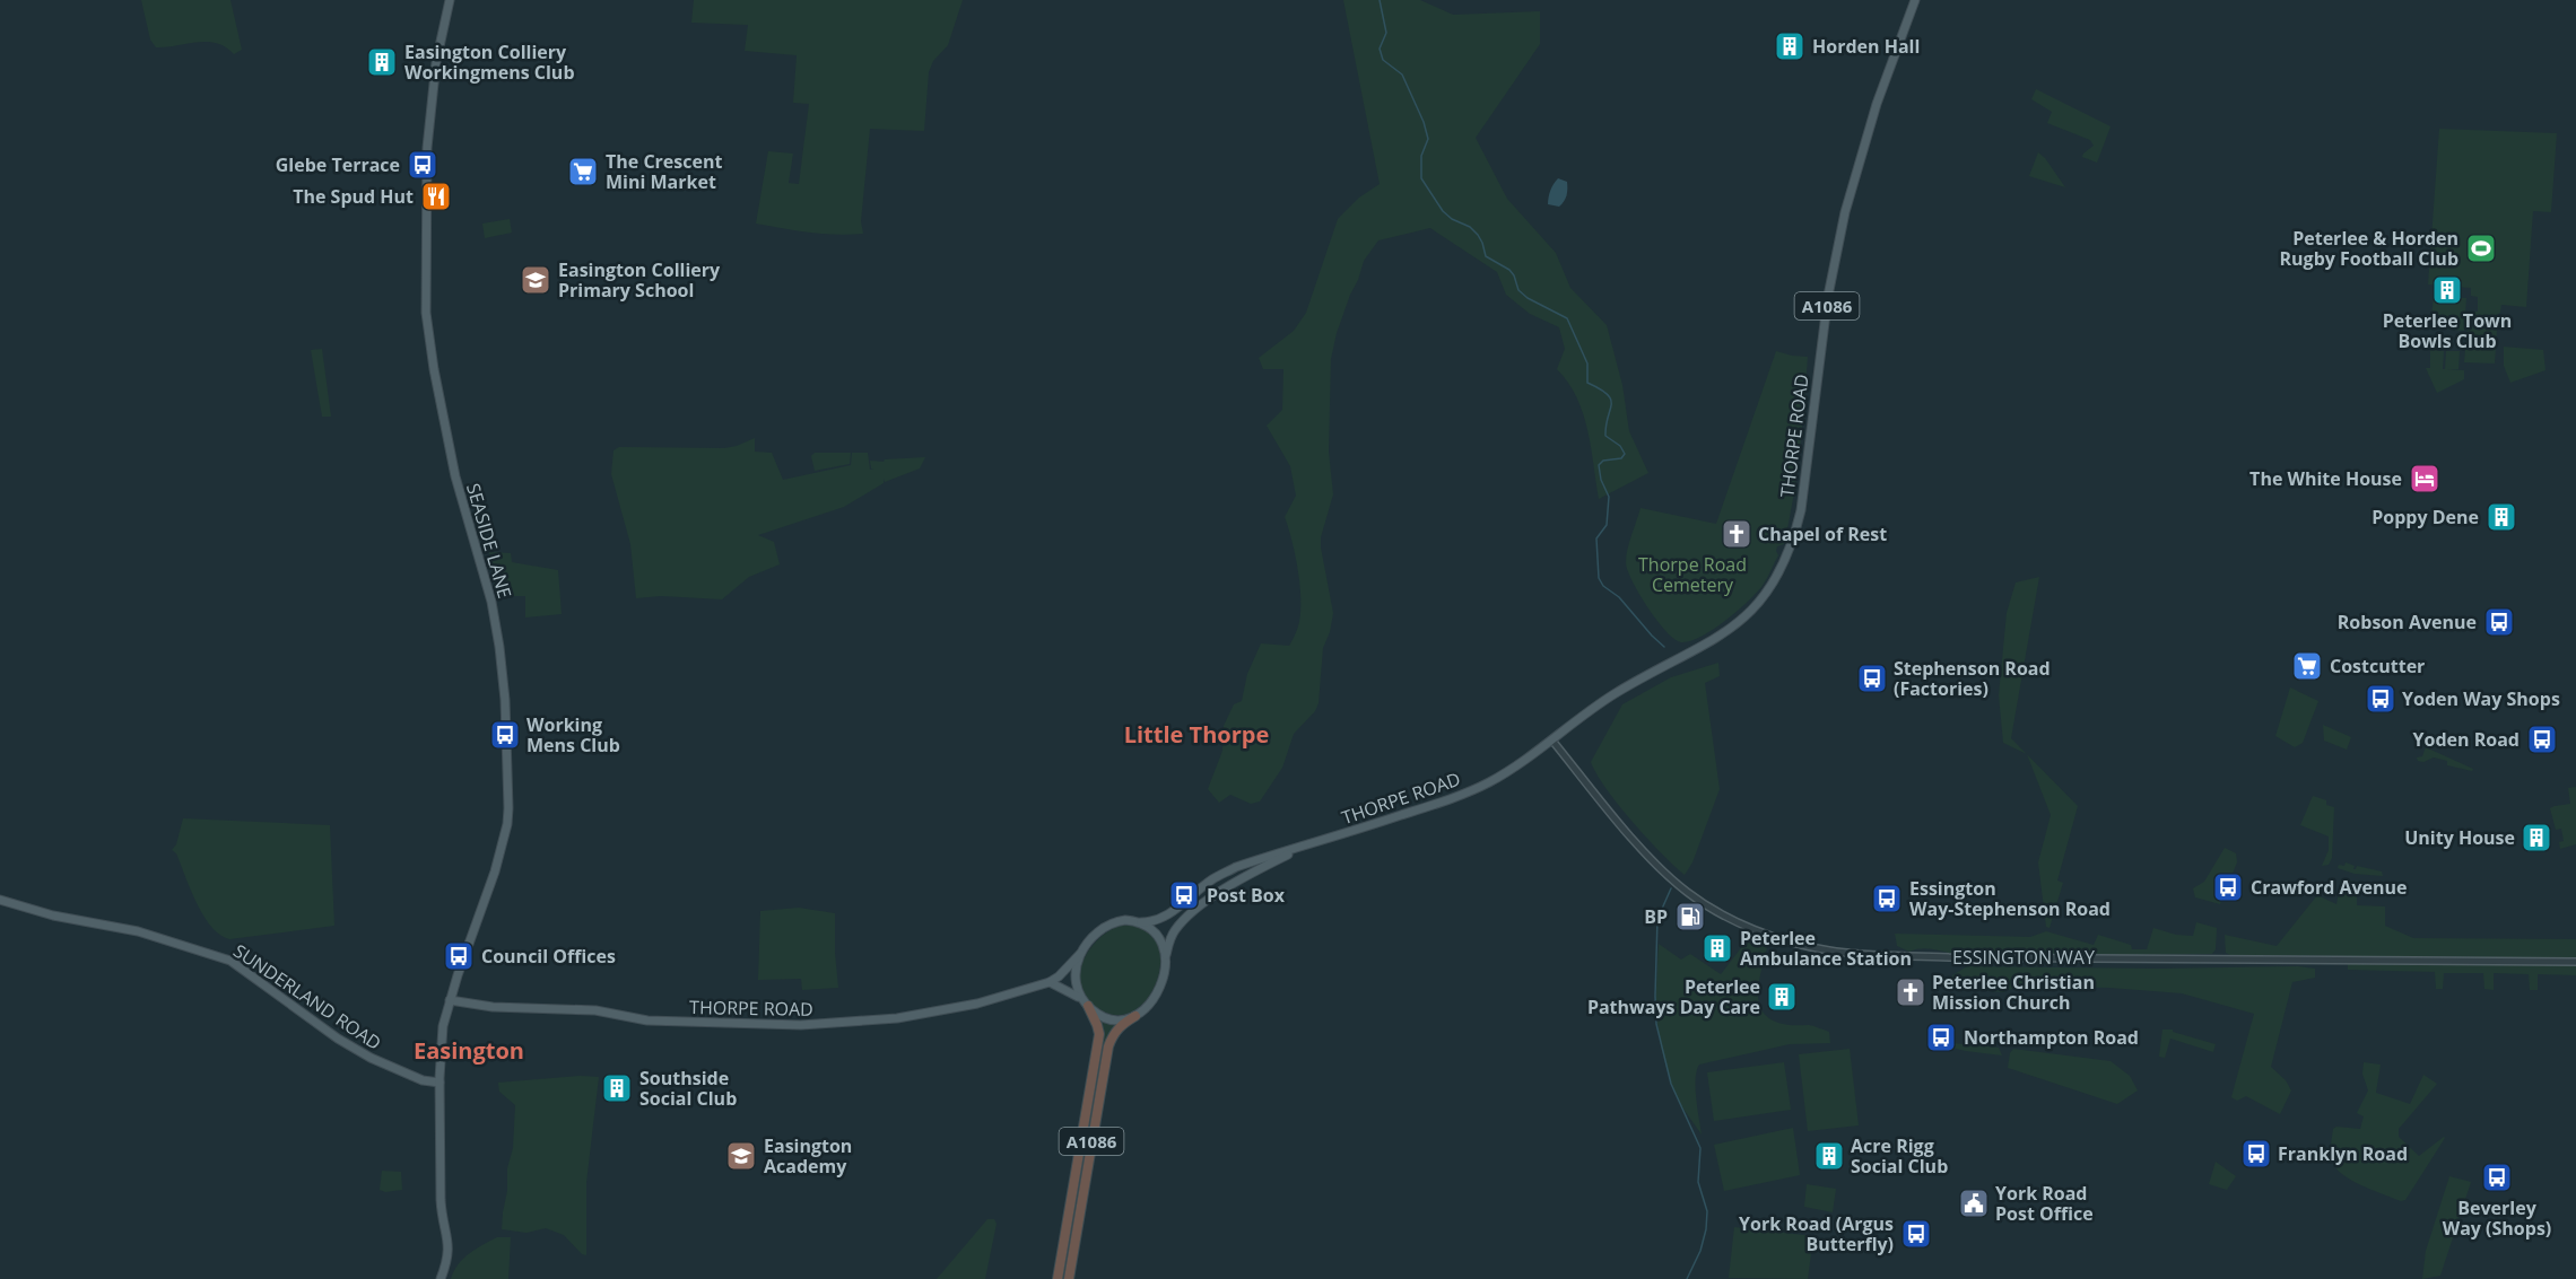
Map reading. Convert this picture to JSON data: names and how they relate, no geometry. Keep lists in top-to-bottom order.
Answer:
{
  "streets": {
    "highway": ["A1086"],
    "main road": ["THORPE ROAD", "SEASIDE LANE", "SUNDERLAND ROAD"],
    "street": ["ESSINGTON WAY"]
  },
  "crossings": [
    ["A1086", "THORPE ROAD"],
    ["THORPE ROAD", "SEASIDE LANE"],
    ["THORPE ROAD", "ESSINGTON WAY"],
    ["SEASIDE LANE", "SUNDERLAND ROAD"]
  ],
  "districts": ["Little Thorpe", "Easington"],
  "parks": ["Thorpe Road Cemetery"],
  "places": {
    "building": [
      "Horden Hall",
      "Easington Colliery Workingmens Club",
      "Peterlee Town Bowls Club",
      "Poppy Dene",
      "Unity House",
      "Peterlee Ambulance Station",
      "Peterlee Pathways Day Care",
      "Southside Social Club",
      "Acre Rigg Social Club"
    ],
    "bus stop": [
      "Glebe Terrace",
      "Robson Avenue",
      "Stephenson Road (Factories)",
      "Yoden Way Shops",
      "Working Mens Club",
      "Yoden Road",
      "Crawford Avenue",
      "Post Box",
      "Essington Way-Stephenson Road",
      "Council Offices",
      "Northampton Road",
      "Franklyn Road",
      "Beverley Way (Shops)",
      "York Road (Argus Butterfly)"
    ],
    "supermarket": ["The Crescent Mini Market", "Costcutter"],
    "restaurant": ["The Spud Hut"],
    "sports": ["Peterlee & Horden Rugby Football Club"],
    "school or university": ["Easington Colliery Primary School", "Easington Academy"],
    "hotel": ["The White House"],
    "church": ["Chapel of Rest", "Peterlee Christian Mission Church"],
    "fuel station": ["BP"],
    "public building": ["York Road Post Office"]
  }
}
